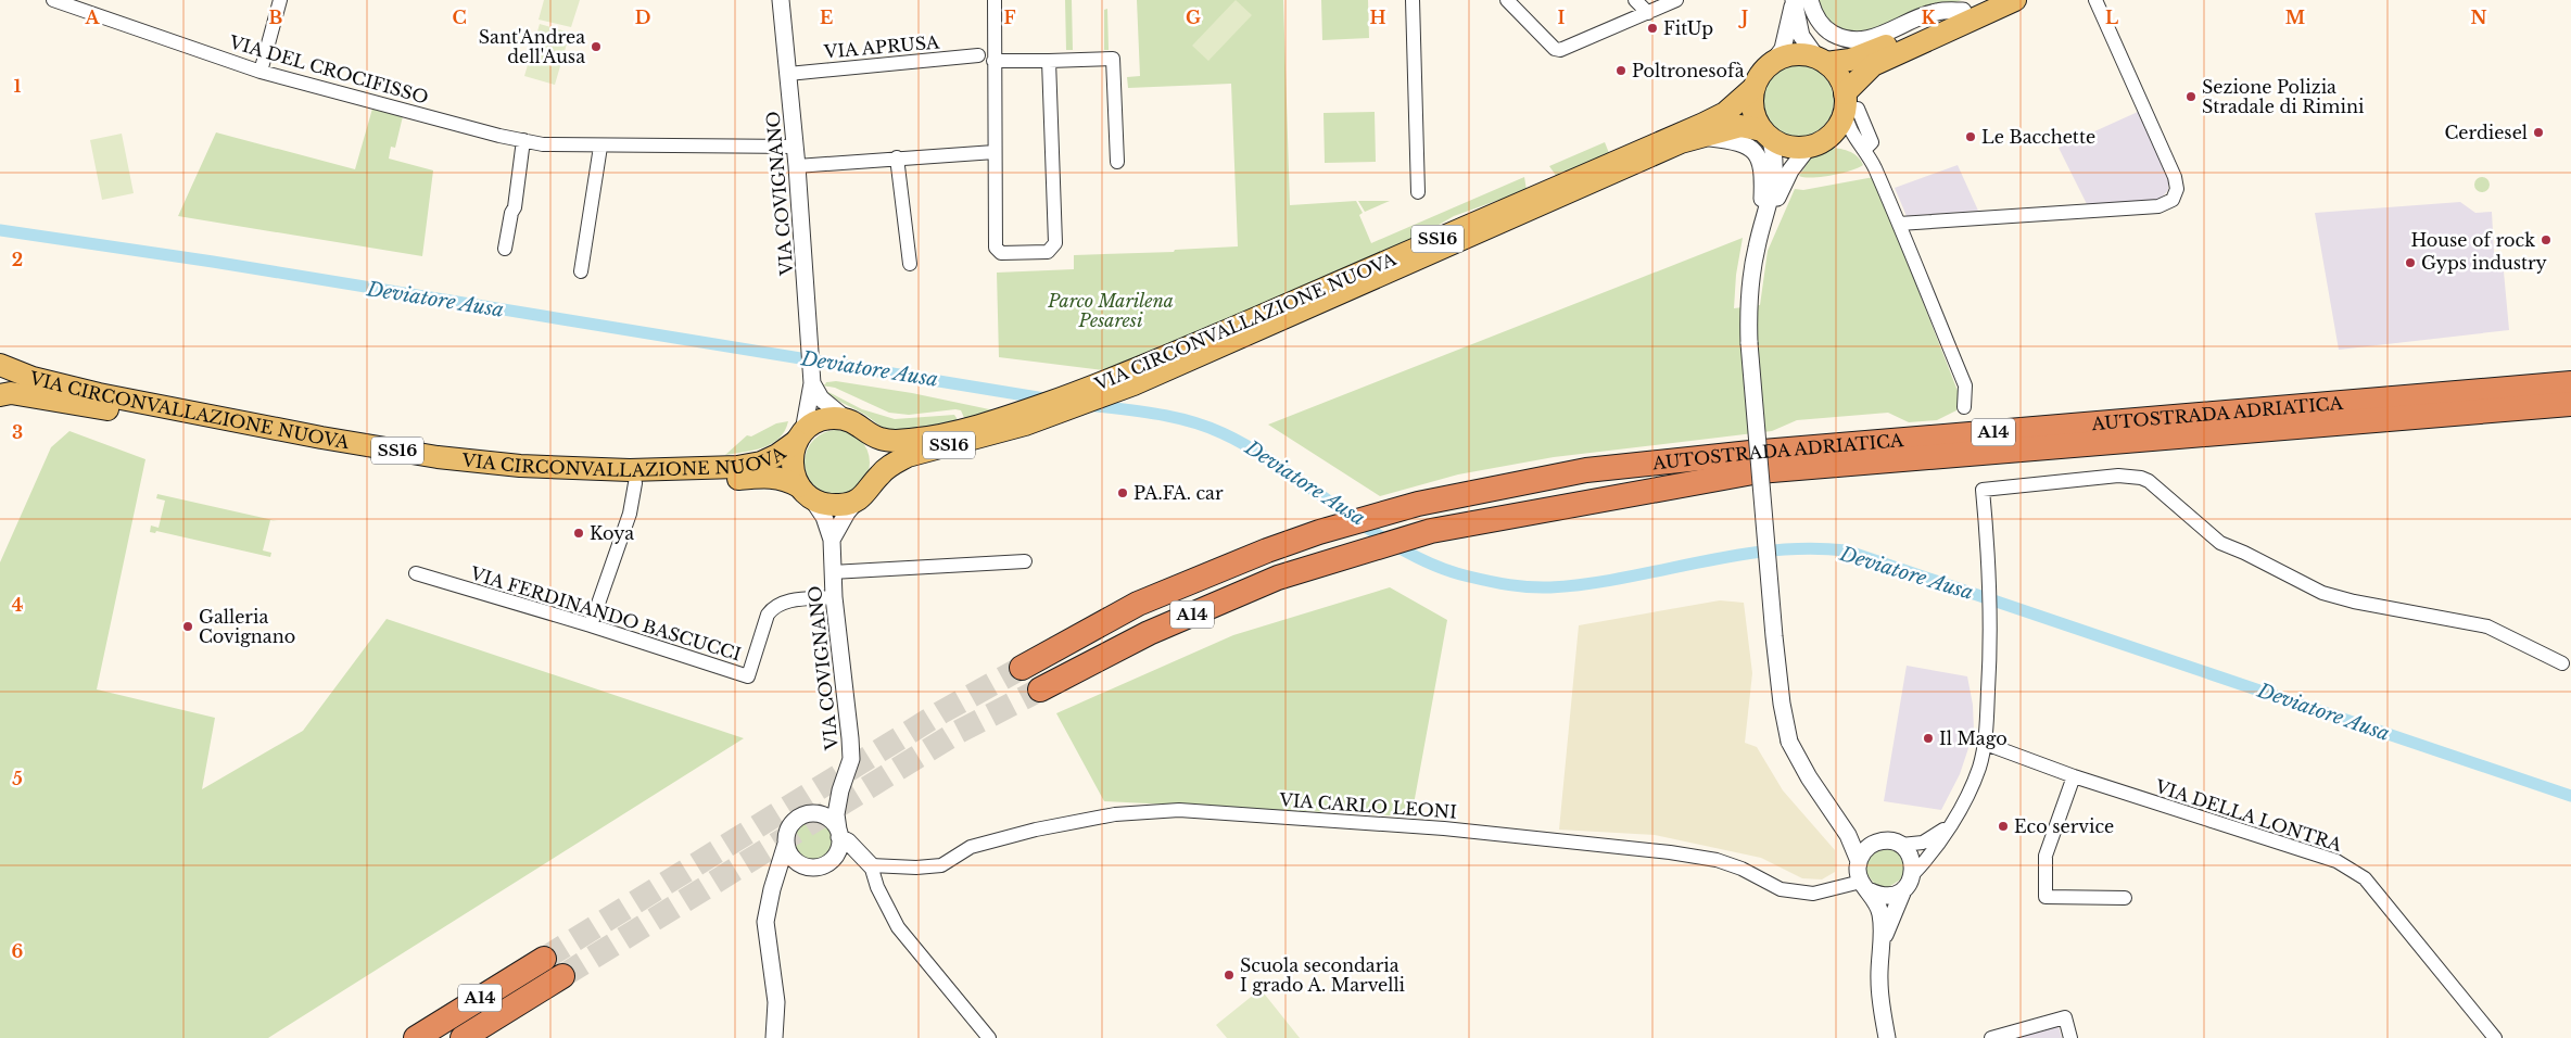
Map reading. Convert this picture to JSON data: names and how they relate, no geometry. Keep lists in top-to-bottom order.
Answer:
{
  "streets": {
    "highway": ["AUTOSTRADA ADRIATICA", "A14"],
    "main road": ["SS16", "VIA CIRCONVALLAZIONE NUOVA"],
    "street": [
      "VIA APRUSA",
      "VIA DEL CROCIFISSO",
      "VIA COVIGNANO",
      "VIA FERDINANDO BASCUCCI",
      "VIA CARLO LEONI",
      "VIA DELLA LONTRA"
    ]
  },
  "crossings": [
    ["VIA APRUSA", "VIA COVIGNANO"],
    ["VIA DEL CROCIFISSO", "VIA COVIGNANO"],
    ["VIA COVIGNANO", "VIA CIRCONVALLAZIONE NUOVA"],
    ["VIA COVIGNANO", "VIA FERDINANDO BASCUCCI"]
  ],
  "water": ["Deviatore Ausa"],
  "parks": ["Parco Marilena Pesaresi"],
  "places": [
    "FitUp",
    "Sant'Andrea dell'Ausa",
    "Poltronesofà",
    "Sezione Polizia Stradale di Rimini",
    "Cerdiesel",
    "Le Bacchette",
    "House of rock",
    "Gyps industry",
    "PA.FA. car",
    "Koya",
    "Galleria Covignano",
    "Il Mago",
    "Eco service",
    "Scuola secondaria I grado A. Marvelli"
  ],
  "grid": {
    "columns": [
      "A",
      "B",
      "C",
      "D",
      "E",
      "F",
      "G",
      "H",
      "I",
      "J",
      "K",
      "L",
      "M",
      "N"
    ],
    "rows": [
      "1",
      "2",
      "3",
      "4",
      "5",
      "6"
    ]
  }
}
